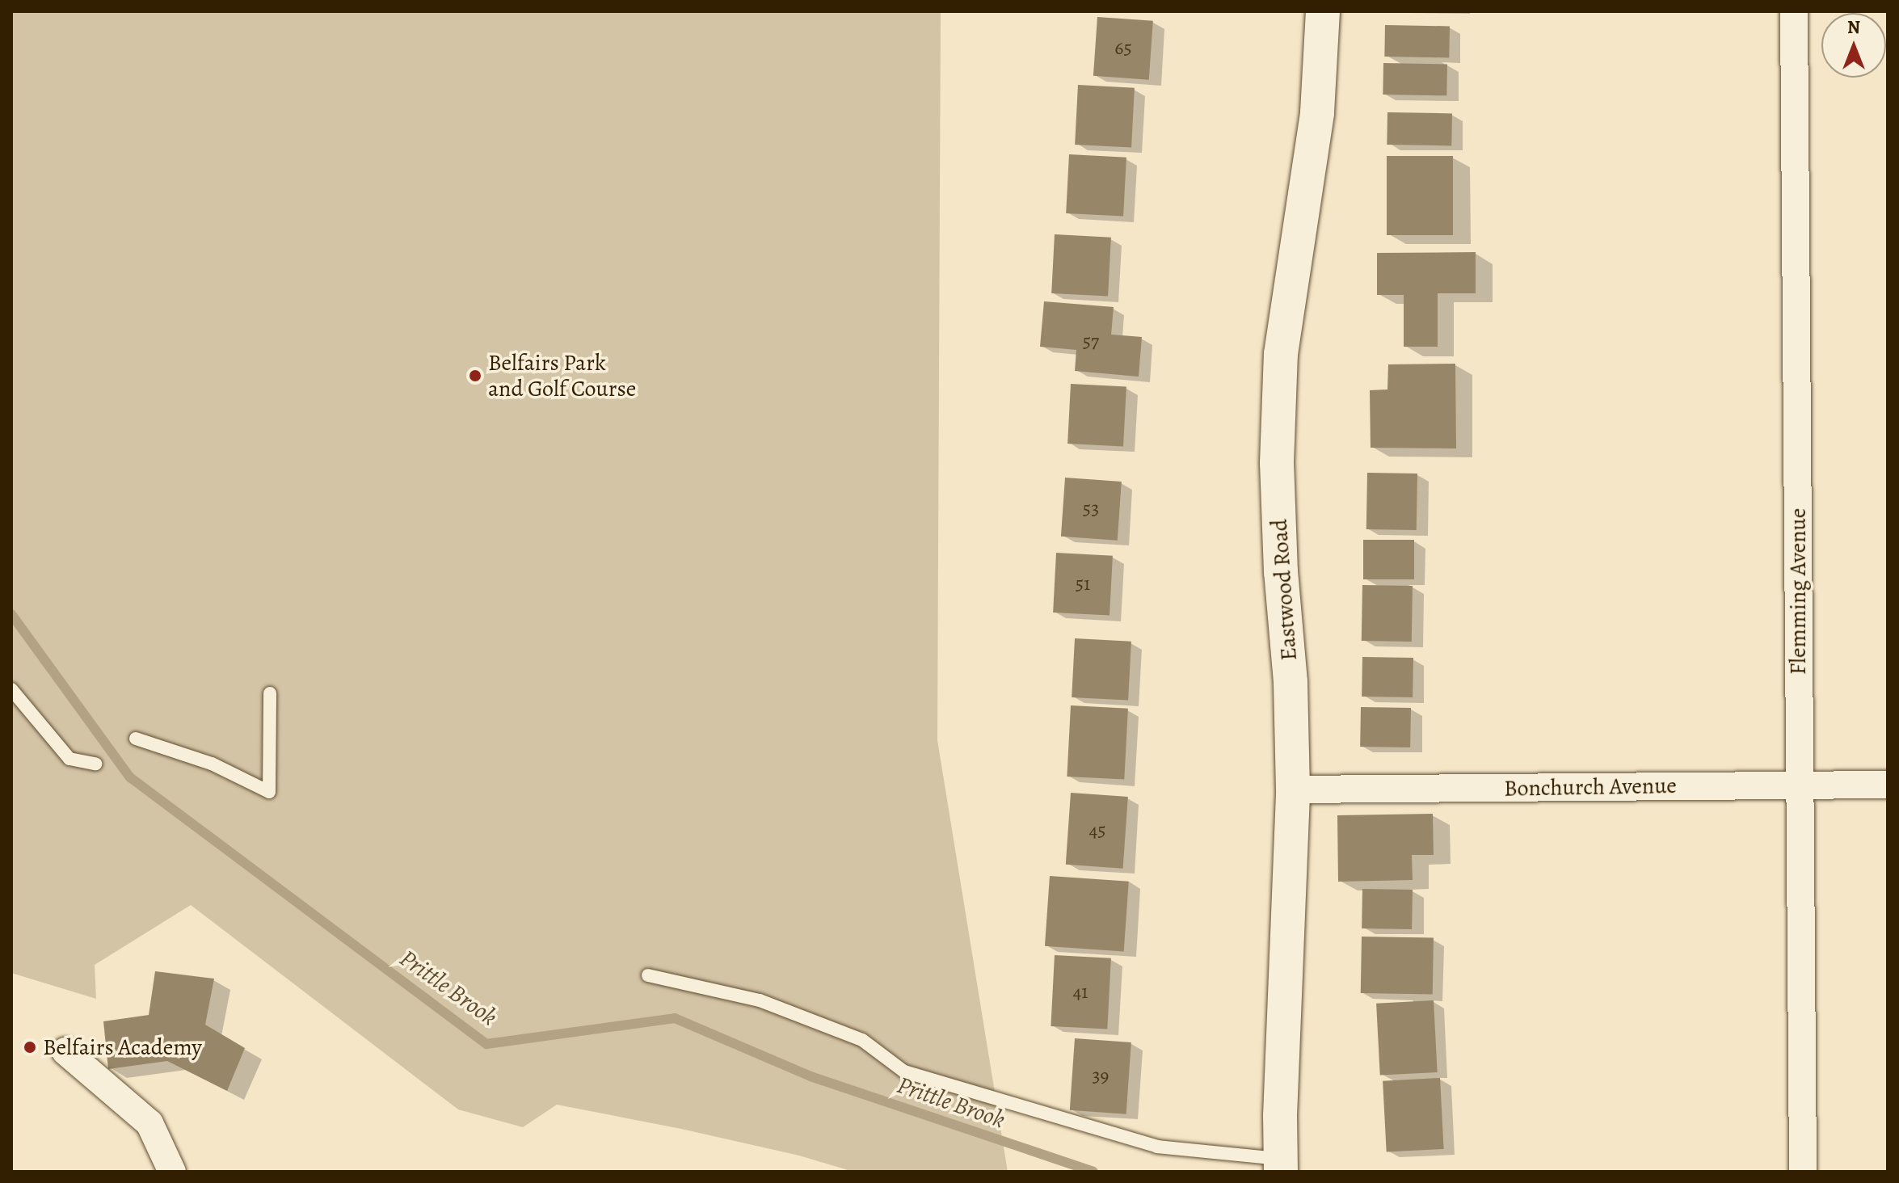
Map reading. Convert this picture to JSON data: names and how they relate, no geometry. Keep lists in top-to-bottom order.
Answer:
{
  "streets": {
    "street": ["Eastwood Road", "Flemming Avenue", "Bonchurch Avenue"]
  },
  "crossings": [
    ["Eastwood Road", "Bonchurch Avenue"],
    ["Flemming Avenue", "Bonchurch Avenue"]
  ],
  "water": ["Prittle Brook"],
  "places": ["Belfairs Park and Golf Course", "Belfairs Academy"],
  "house_numbers": [
    "65",
    "57",
    "53",
    "51",
    "45",
    "41",
    "39"
  ],
  "north": "top"
}
